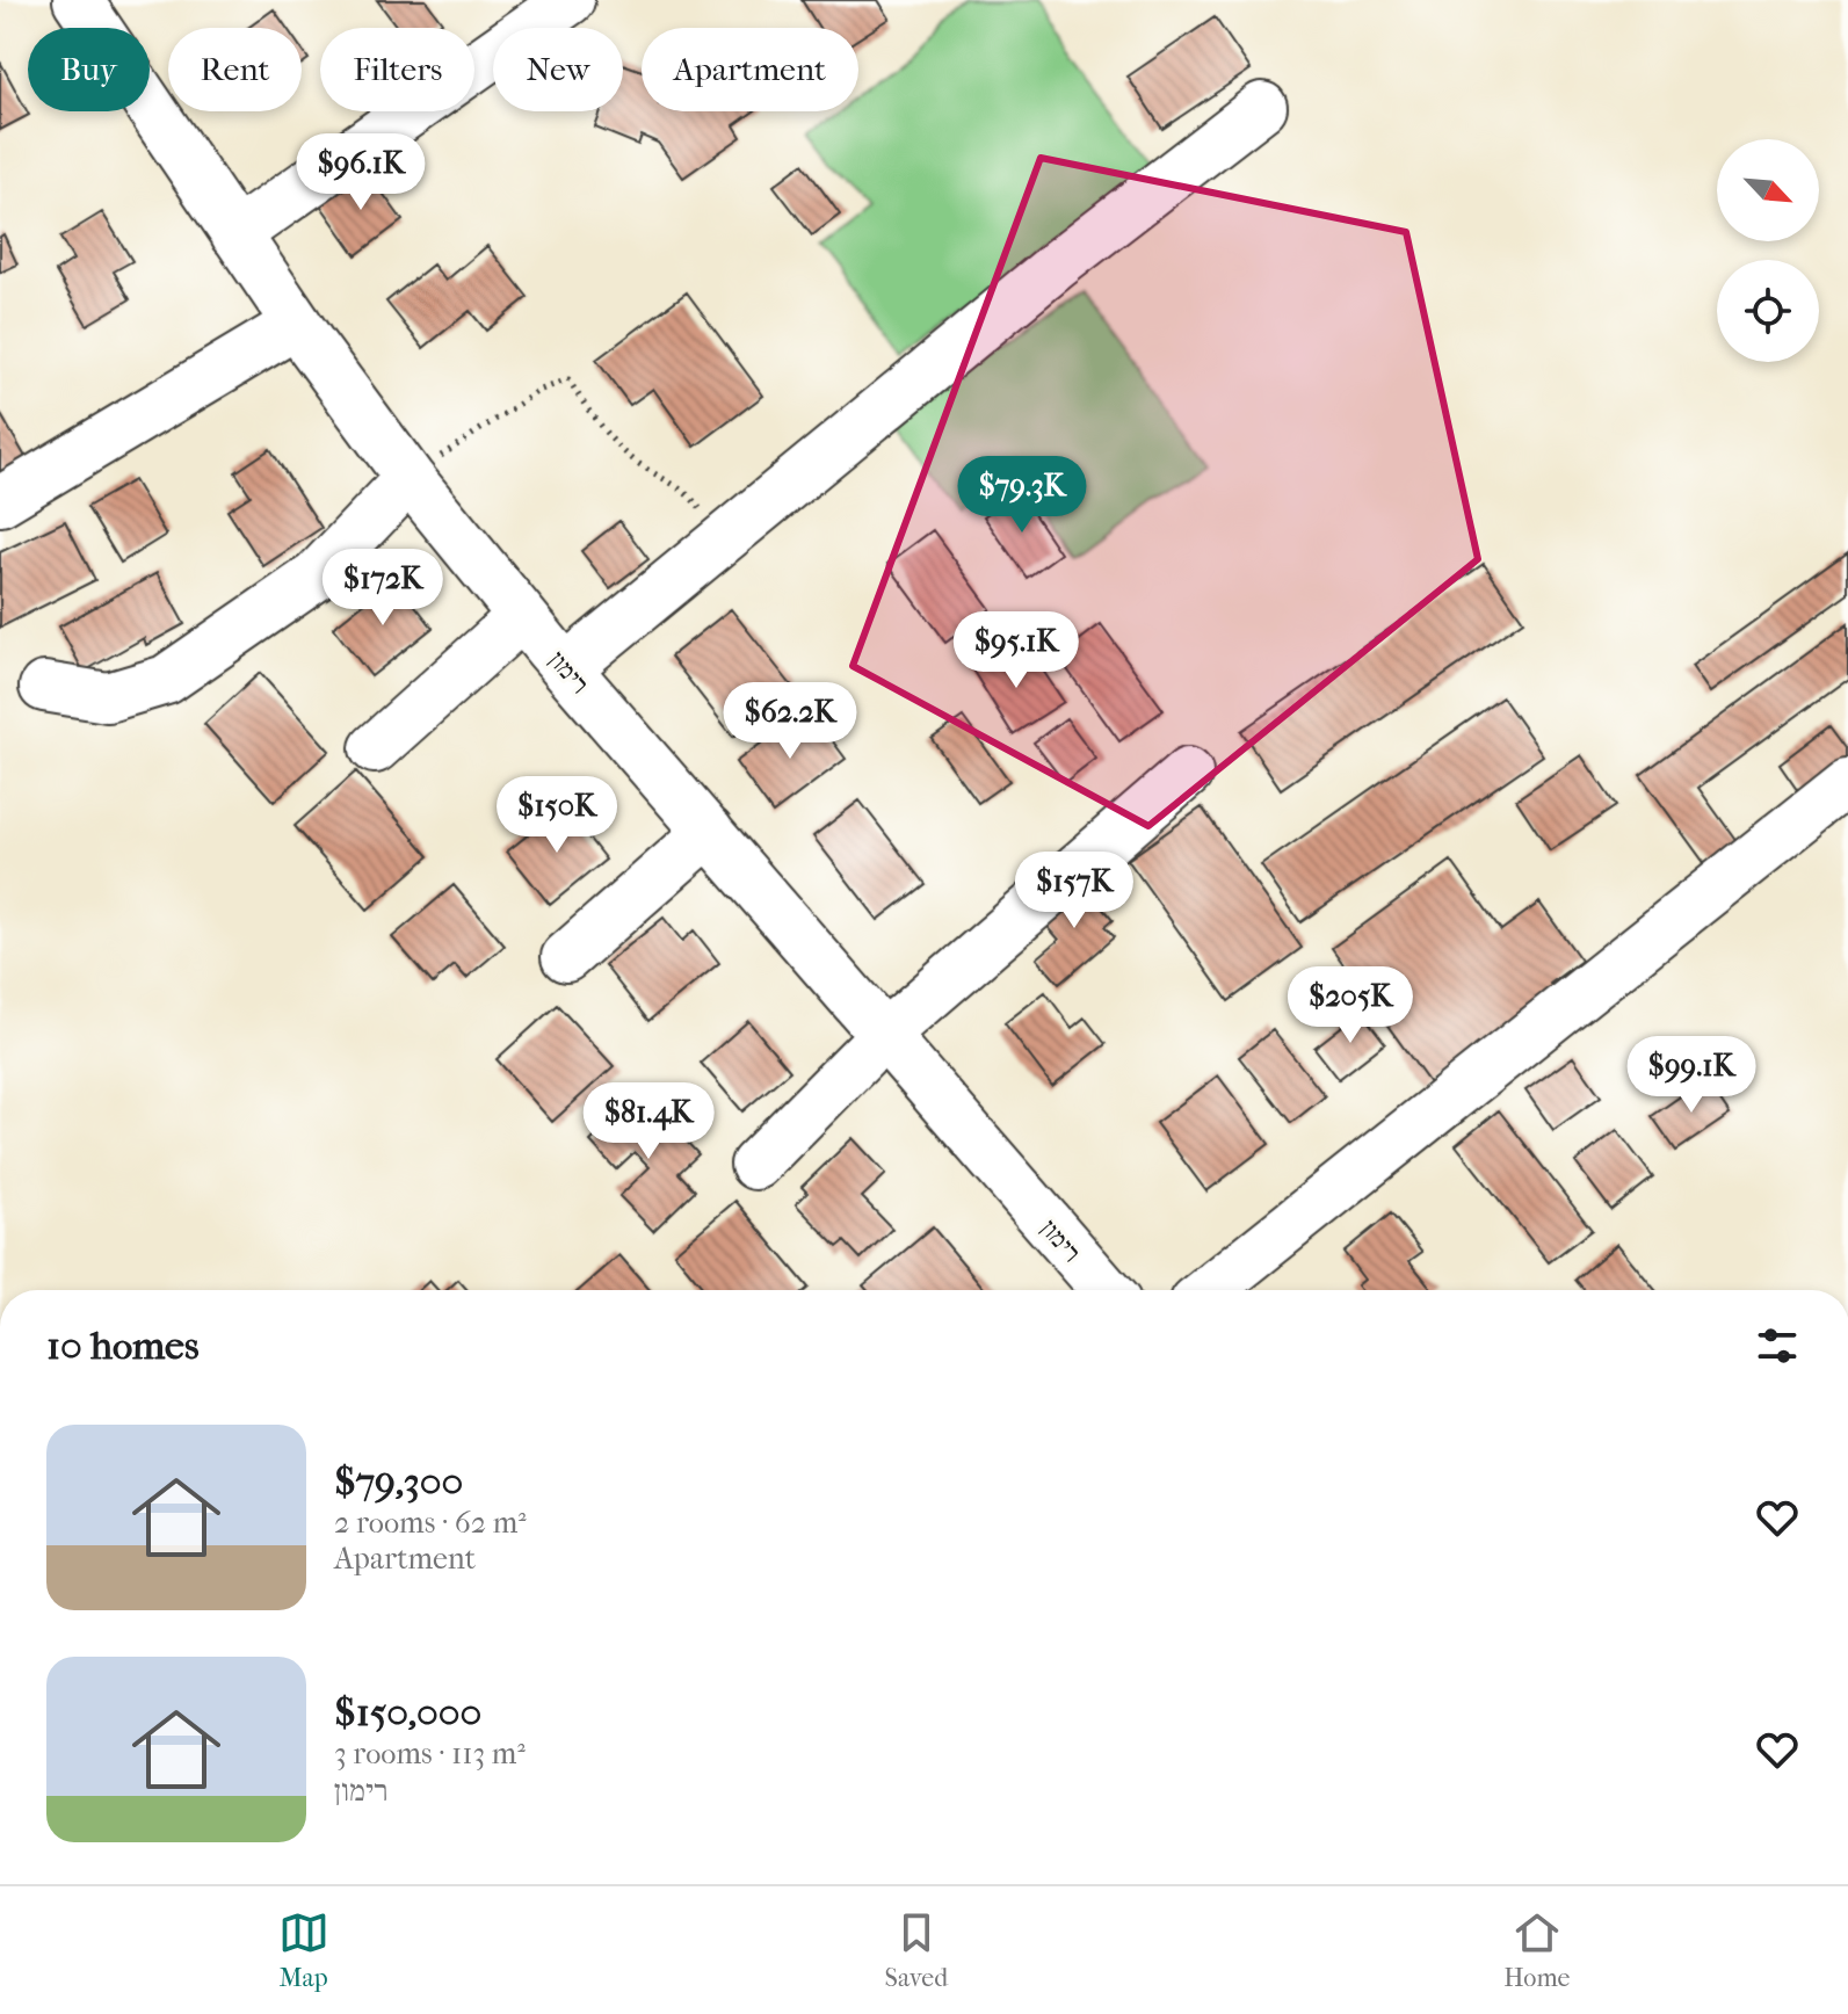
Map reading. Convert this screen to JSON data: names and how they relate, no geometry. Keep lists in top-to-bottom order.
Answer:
{
  "streets": {
    "street": ["רימון"]
  },
  "north": "bottom right",
  "page": {
    "chip": [
      "Buy",
      "Rent",
      "Filters",
      "New",
      "Apartment"
    ],
    "price": [
      "$96.1K",
      "$79.3K",
      "$172K",
      "$95.1K",
      "$62.2K",
      "$150K",
      "$157K",
      "$205K",
      "$99.1K",
      "$81.4K"
    ],
    "heading": "10 homes",
    "list": [
      {
        "name": "$79,300",
        "note": "2 rooms · 62 m² · Apartment"
      },
      {
        "name": "$150,000",
        "note": "3 rooms · 113 m² · רימון"
      }
    ],
    "tabs": ["Map", "Saved", "Home"]
  }
}
